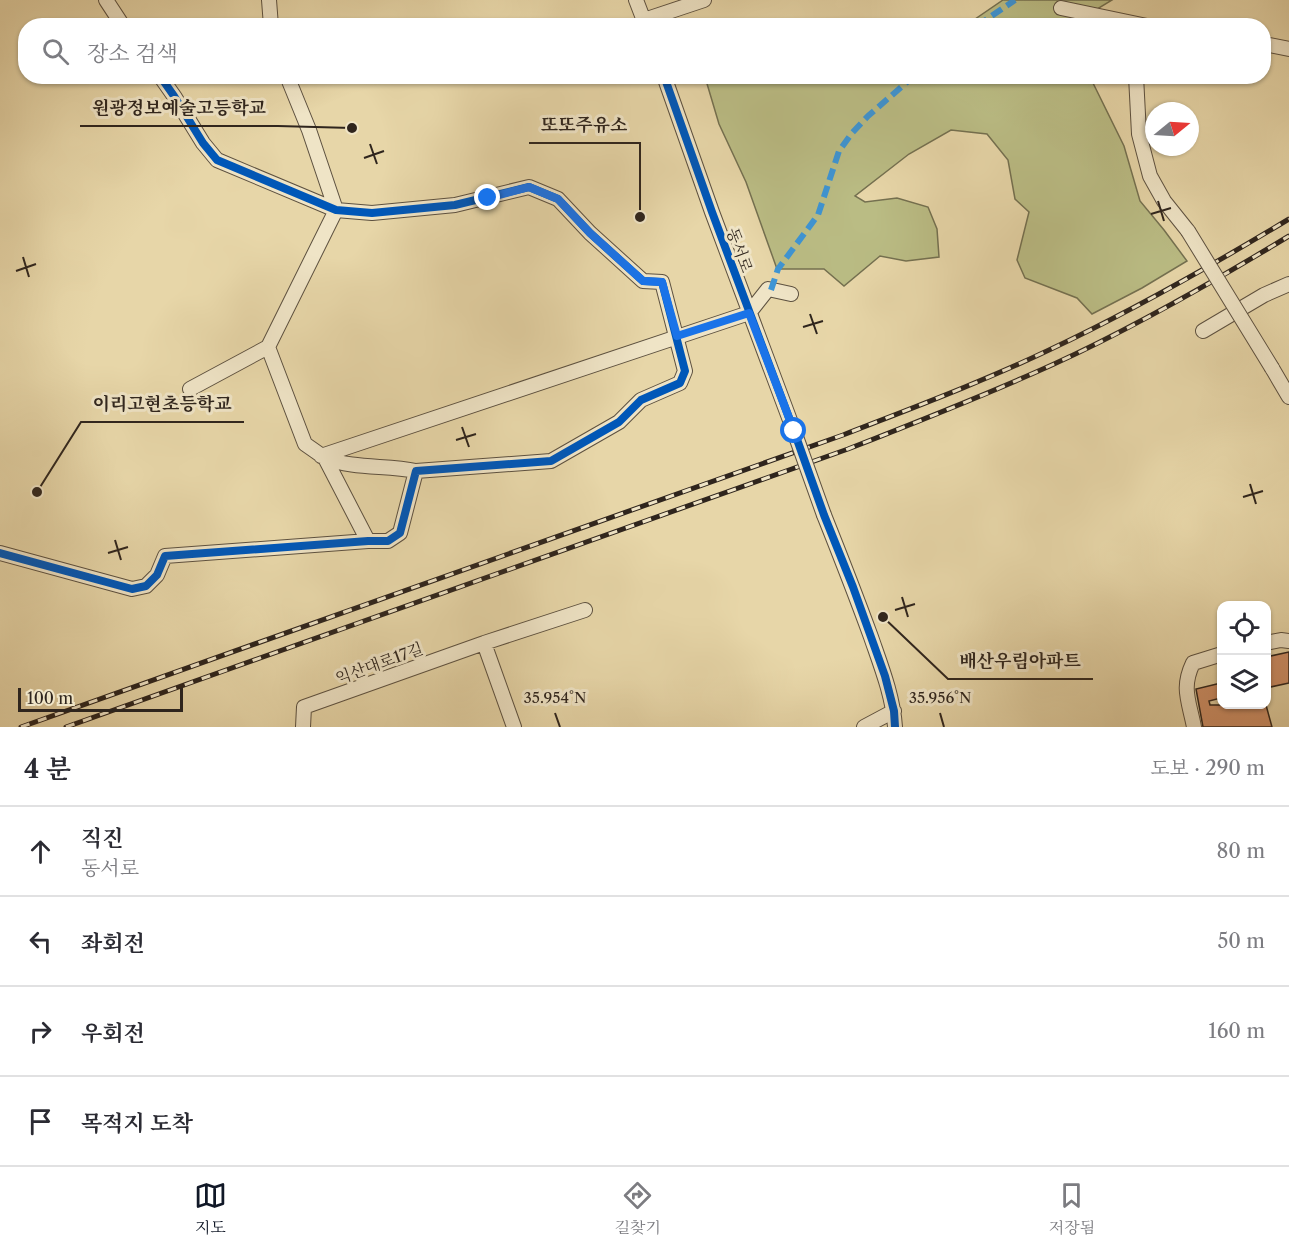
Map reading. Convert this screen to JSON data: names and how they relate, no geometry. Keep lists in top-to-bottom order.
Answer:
{
  "streets": {
    "street": ["동서로", "익산대로17길"]
  },
  "places": [
    "원광정보예술고등학교",
    "또또주유소",
    "이리고현초등학교",
    "배산우림아파트"
  ],
  "scale_bar": "100 m",
  "north": "right",
  "page": {
    "search": "장소 검색",
    "scale": "100 m",
    "heading": ["4 분", "도보 · 290 m"],
    "list": [
      ["직진", "동서로", "80 m"],
      ["좌회전", "50 m"],
      ["우회전", "160 m"],
      "목적지 도착"
    ],
    "nav": ["지도", "길찾기", "저장됨"]
  },
  "coordinates": ["35.954°N", "35.956°N"]
}
